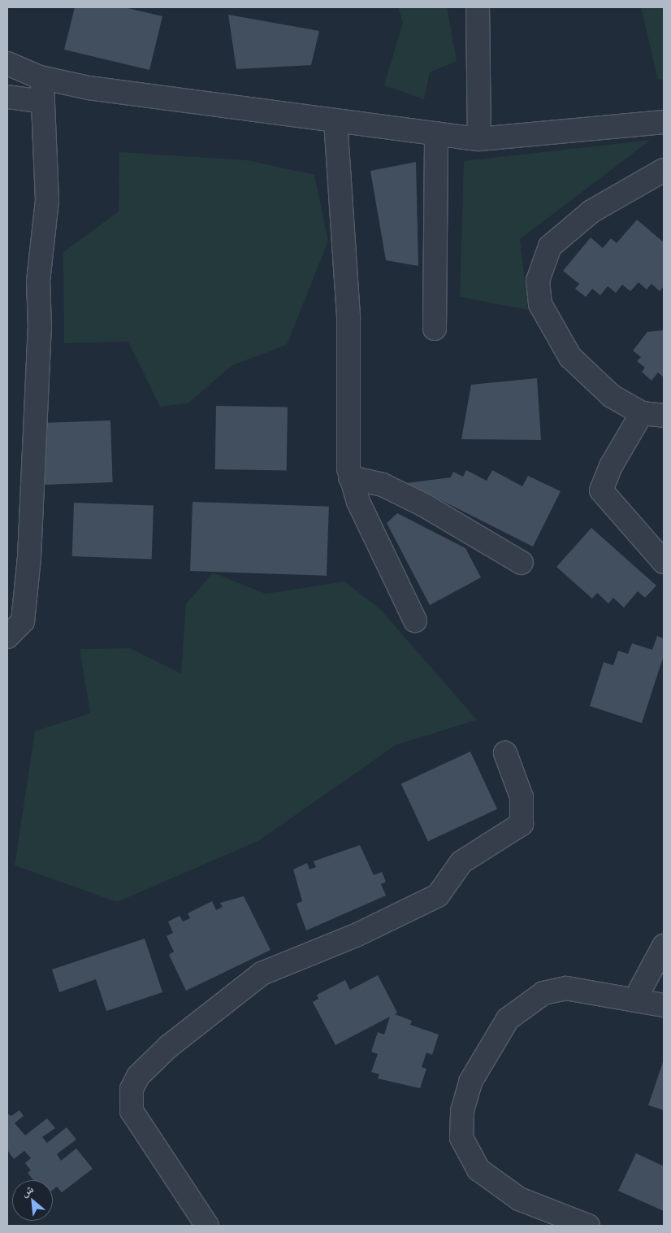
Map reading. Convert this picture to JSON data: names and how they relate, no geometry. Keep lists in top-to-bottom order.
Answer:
{
  "north": "top left"
}
